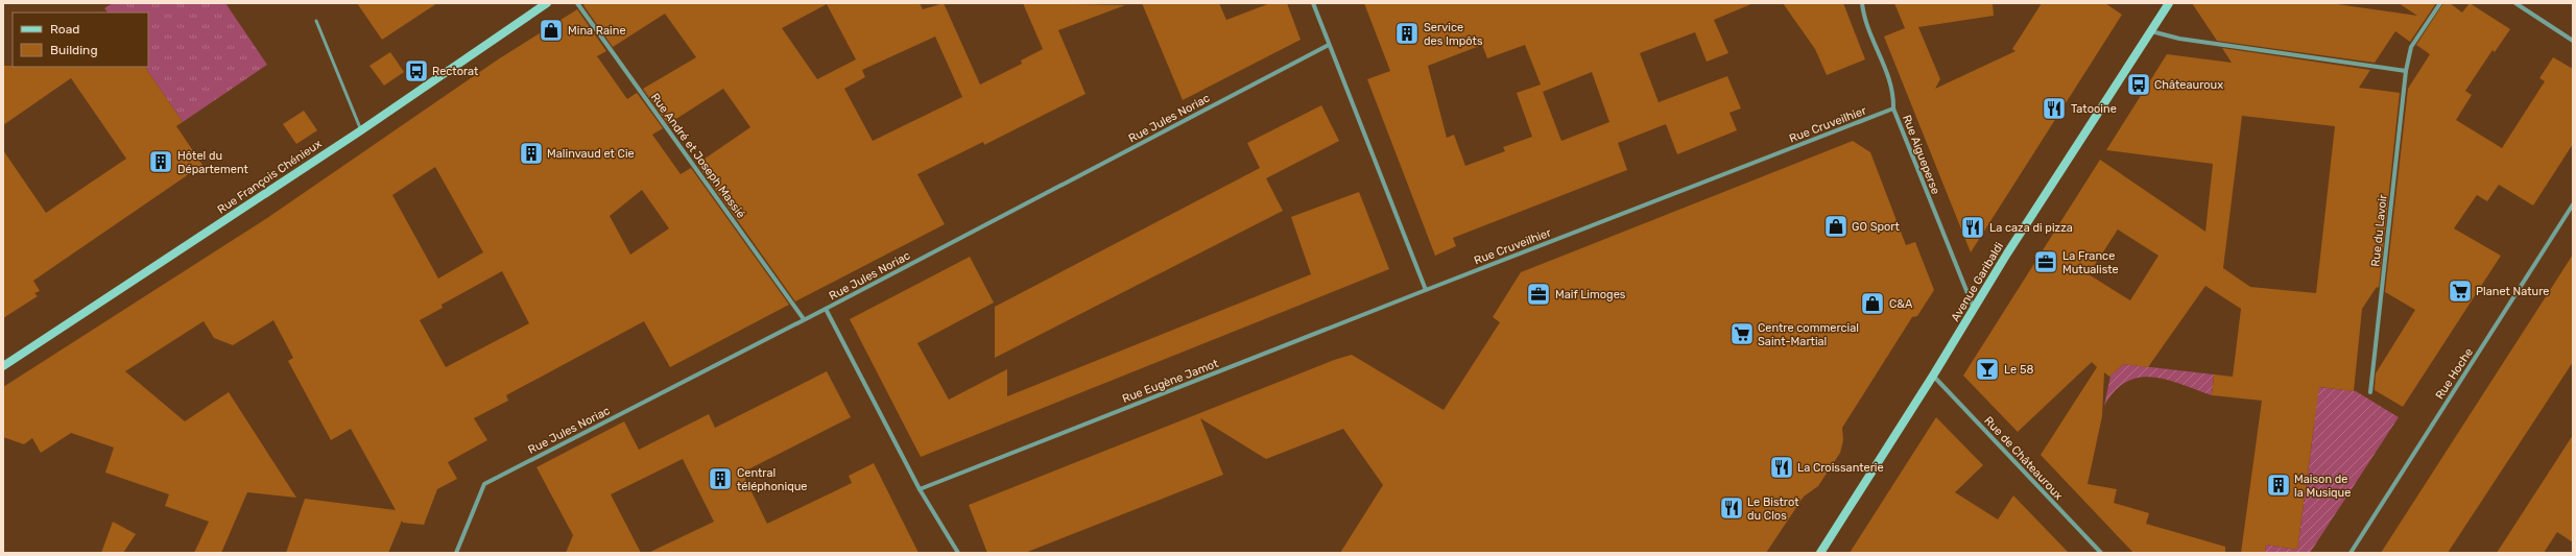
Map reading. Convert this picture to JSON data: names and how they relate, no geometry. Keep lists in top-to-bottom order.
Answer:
{
  "streets": {
    "main road": ["Rue François Chénieux", "Avenue Garibaldi"],
    "street": [
      "Rue Jules Noriac",
      "Rue Cruveilhier",
      "Rue Aigueperse",
      "Rue André et Joseph Massié",
      "Rue du Lavoir",
      "Rue Hoche",
      "Rue Eugène Jamot",
      "Rue de Châteauroux"
    ]
  },
  "crossings": [
    ["Rue Jules Noriac", "Rue André et Joseph Massié"],
    ["Rue Cruveilhier", "Rue Aigueperse"],
    ["Rue Cruveilhier", "Rue Eugène Jamot"],
    ["Rue Aigueperse", "Avenue Garibaldi"],
    ["Avenue Garibaldi", "Rue de Châteauroux"]
  ],
  "places": {
    "shop": ["Mina Raine", "GO Sport", "C&A"],
    "building": [
      "Service des Impôts",
      "Malinvaud et Cie",
      "Hôtel du Département",
      "Central téléphonique",
      "Maison de la Musique"
    ],
    "bus stop": ["Rectorat", "Châteauroux"],
    "restaurant": [
      "Tatooine",
      "La caza di pizza",
      "La Croissanterie",
      "Le Bistrot du Clos"
    ],
    "office": ["La France Mutualiste", "Maif Limoges"],
    "supermarket": ["Planet Nature", "Centre commercial Saint-Martial"],
    "bar": ["Le 58"]
  },
  "legend": ["Road", "Building"]
}
